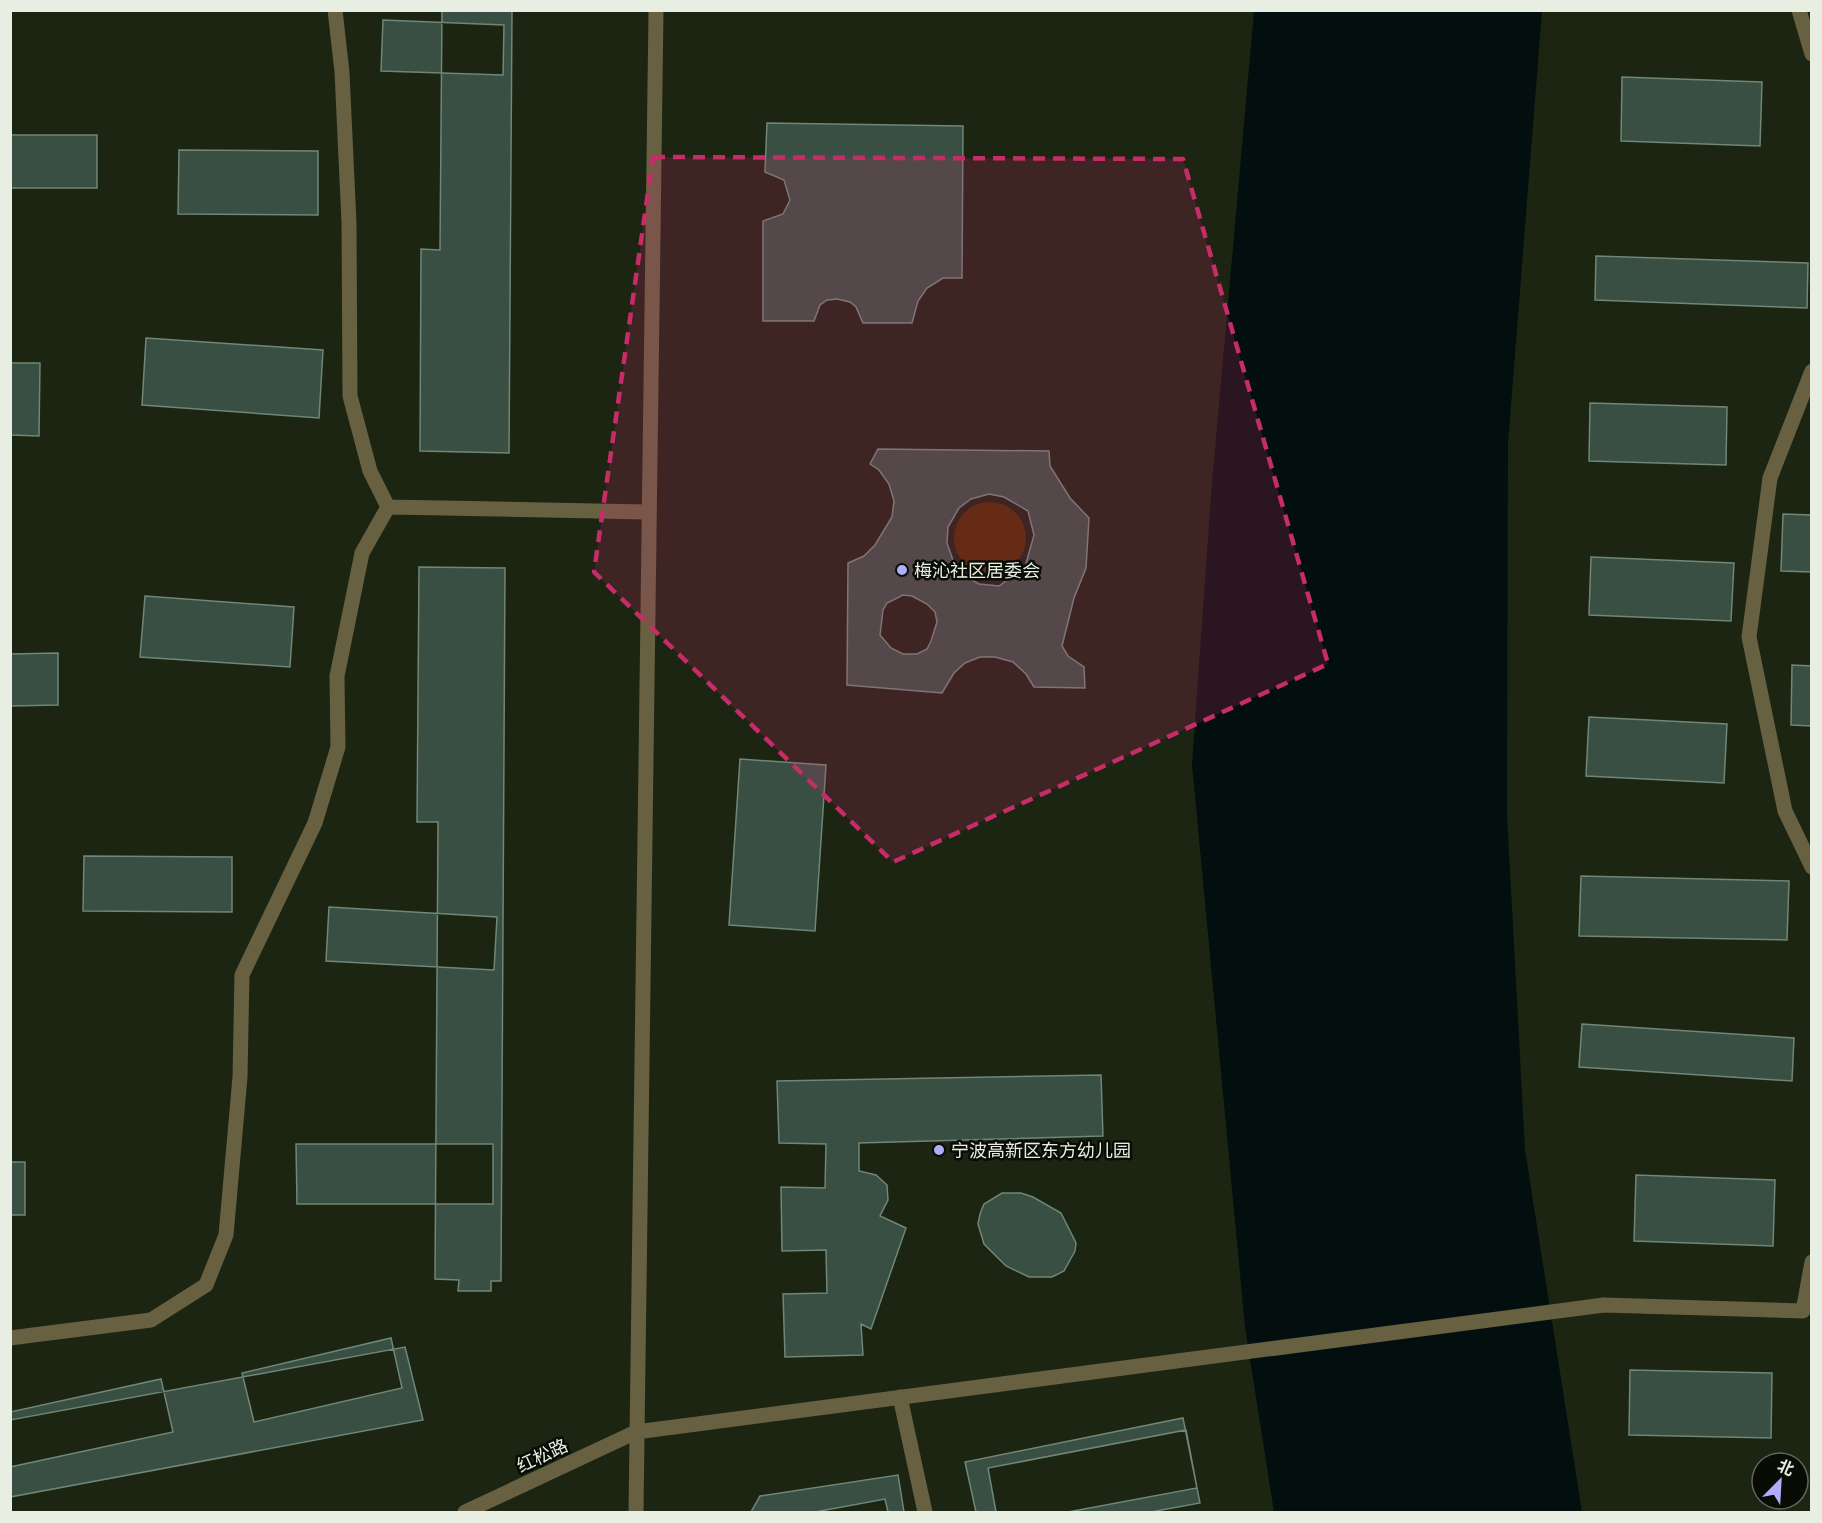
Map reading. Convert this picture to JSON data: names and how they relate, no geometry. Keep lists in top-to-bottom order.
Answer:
{
  "streets": {
    "street": ["红松路"]
  },
  "places": ["梅沁社区居委会", "宁波高新区东方幼儿园"],
  "north": "top right"
}
